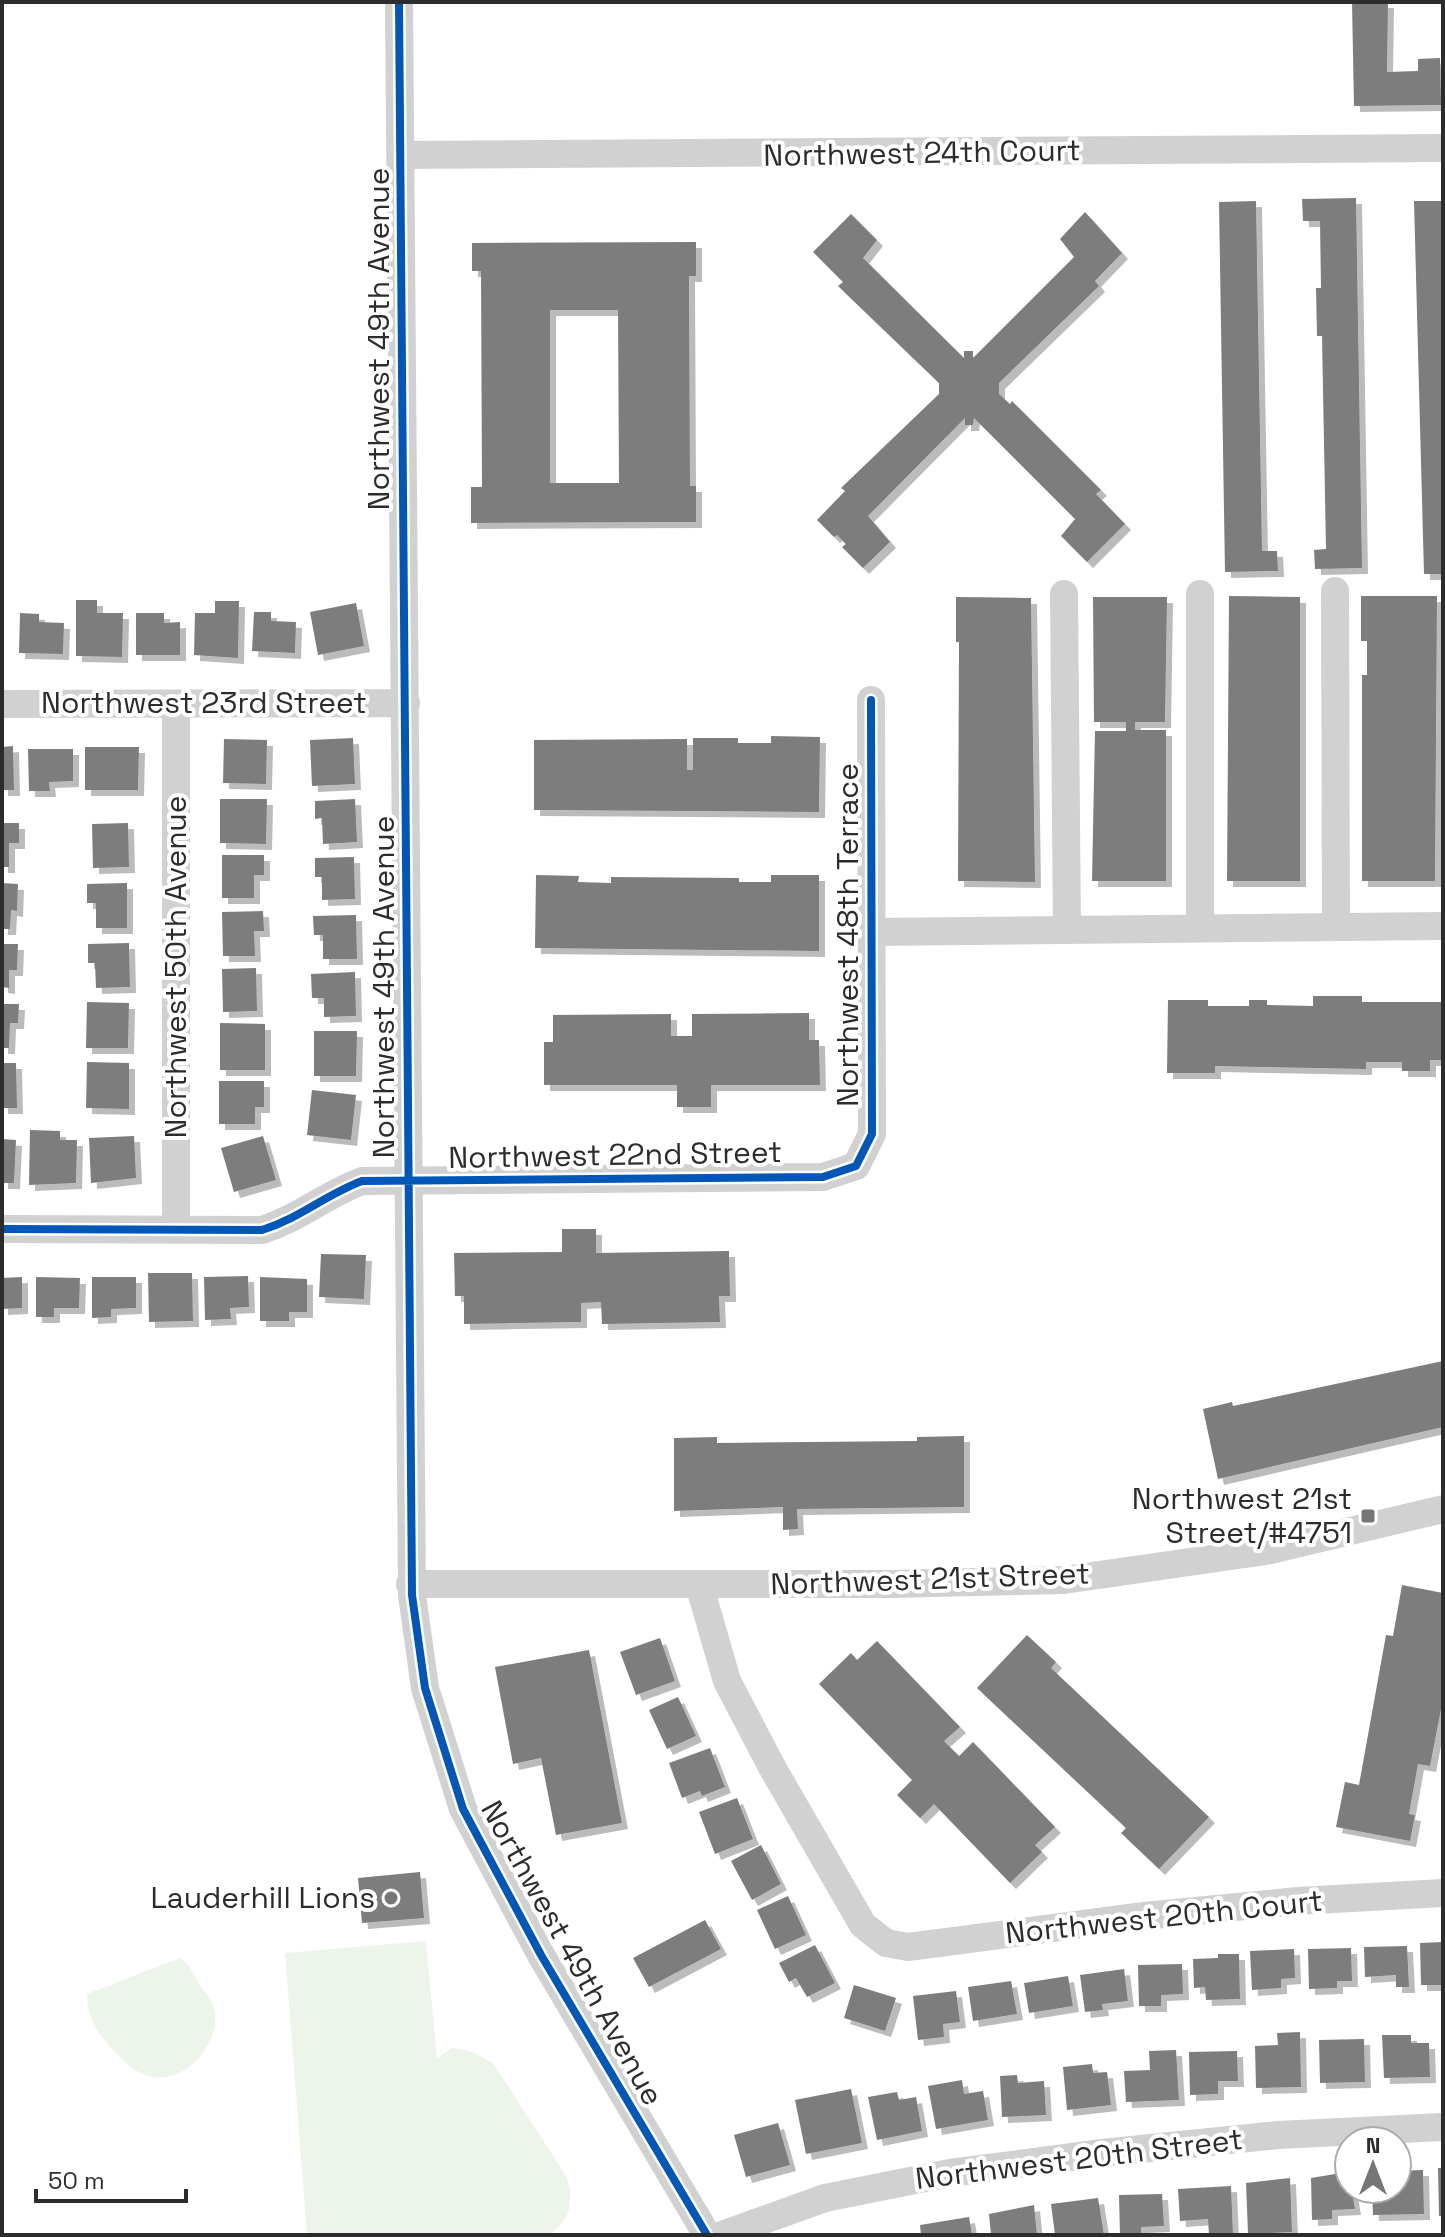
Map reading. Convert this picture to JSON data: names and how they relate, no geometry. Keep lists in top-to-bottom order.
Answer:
{
  "streets": {
    "street": [
      "Northwest 24th Court",
      "Northwest 49th Avenue",
      "Northwest 23rd Street",
      "Northwest 48th Terrace",
      "Northwest 50th Avenue",
      "Northwest 22nd Street",
      "Northwest 21st Street",
      "Northwest 20th Court",
      "Northwest 20th Street"
    ]
  },
  "crossings": [
    ["Northwest 24th Court", "Northwest 49th Avenue"],
    ["Northwest 49th Avenue", "Northwest 23rd Street"],
    ["Northwest 49th Avenue", "Northwest 22nd Street"],
    ["Northwest 49th Avenue", "Northwest 21st Street"],
    ["Northwest 23rd Street", "Northwest 50th Avenue"],
    ["Northwest 48th Terrace", "Northwest 22nd Street"],
    ["Northwest 50th Avenue", "Northwest 22nd Street"],
    ["Northwest 21st Street", "Northwest 20th Court"]
  ],
  "places": {
    "transit": ["Northwest 21st Street/#4751"],
    "other": ["Lauderhill Lions"]
  },
  "scale_bar": "50 m",
  "north": "top"
}
